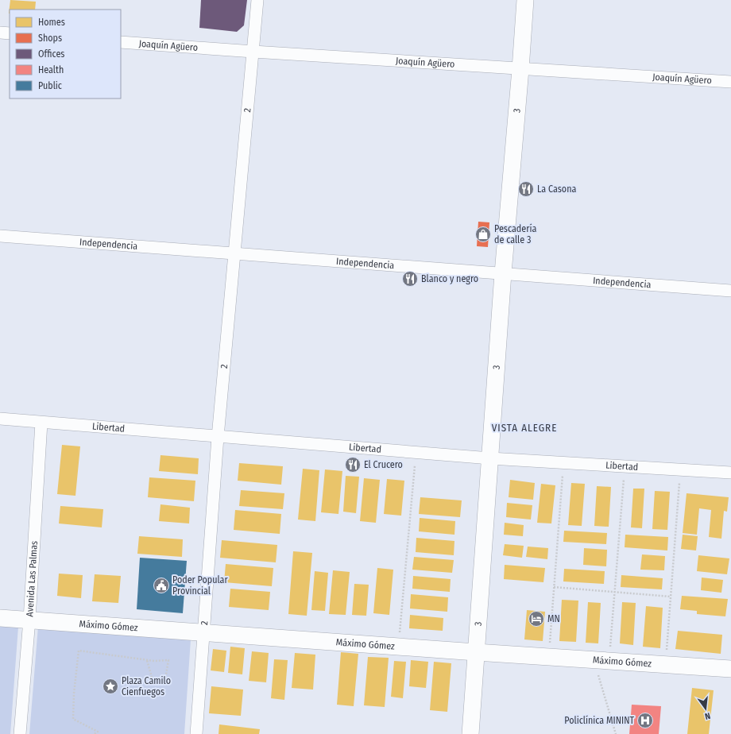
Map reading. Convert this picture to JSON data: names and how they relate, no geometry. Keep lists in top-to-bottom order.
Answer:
{
  "streets": {
    "main road": ["3", "Máximo Gómez"],
    "street": [
      "Joaquín Agüero",
      "2",
      "Independencia",
      "Libertad",
      "Avenida Las Palmas"
    ]
  },
  "crossings": [
    ["Joaquín Agüero", "2"],
    ["Joaquín Agüero", "3"],
    ["2", "Independencia"],
    ["2", "Libertad"],
    ["2", "Máximo Gómez"],
    ["3", "Independencia"],
    ["3", "Libertad"],
    ["3", "Máximo Gómez"],
    ["Libertad", "Avenida Las Palmas"],
    ["Avenida Las Palmas", "Máximo Gómez"]
  ],
  "districts": ["VISTA ALEGRE"],
  "places": {
    "restaurant": ["La Casona", "Blanco y negro", "El Crucero"],
    "shop": ["Pescadería de calle 3"],
    "public building": ["Poder Popular Provincial"],
    "hotel": ["MN"],
    "place": ["Plaza Camilo Cienfuegos"],
    "hospital": ["Policlínica MININT"]
  },
  "legend": [
    "Homes",
    "Shops",
    "Offices",
    "Health",
    "Public"
  ],
  "north": "bottom"
}
